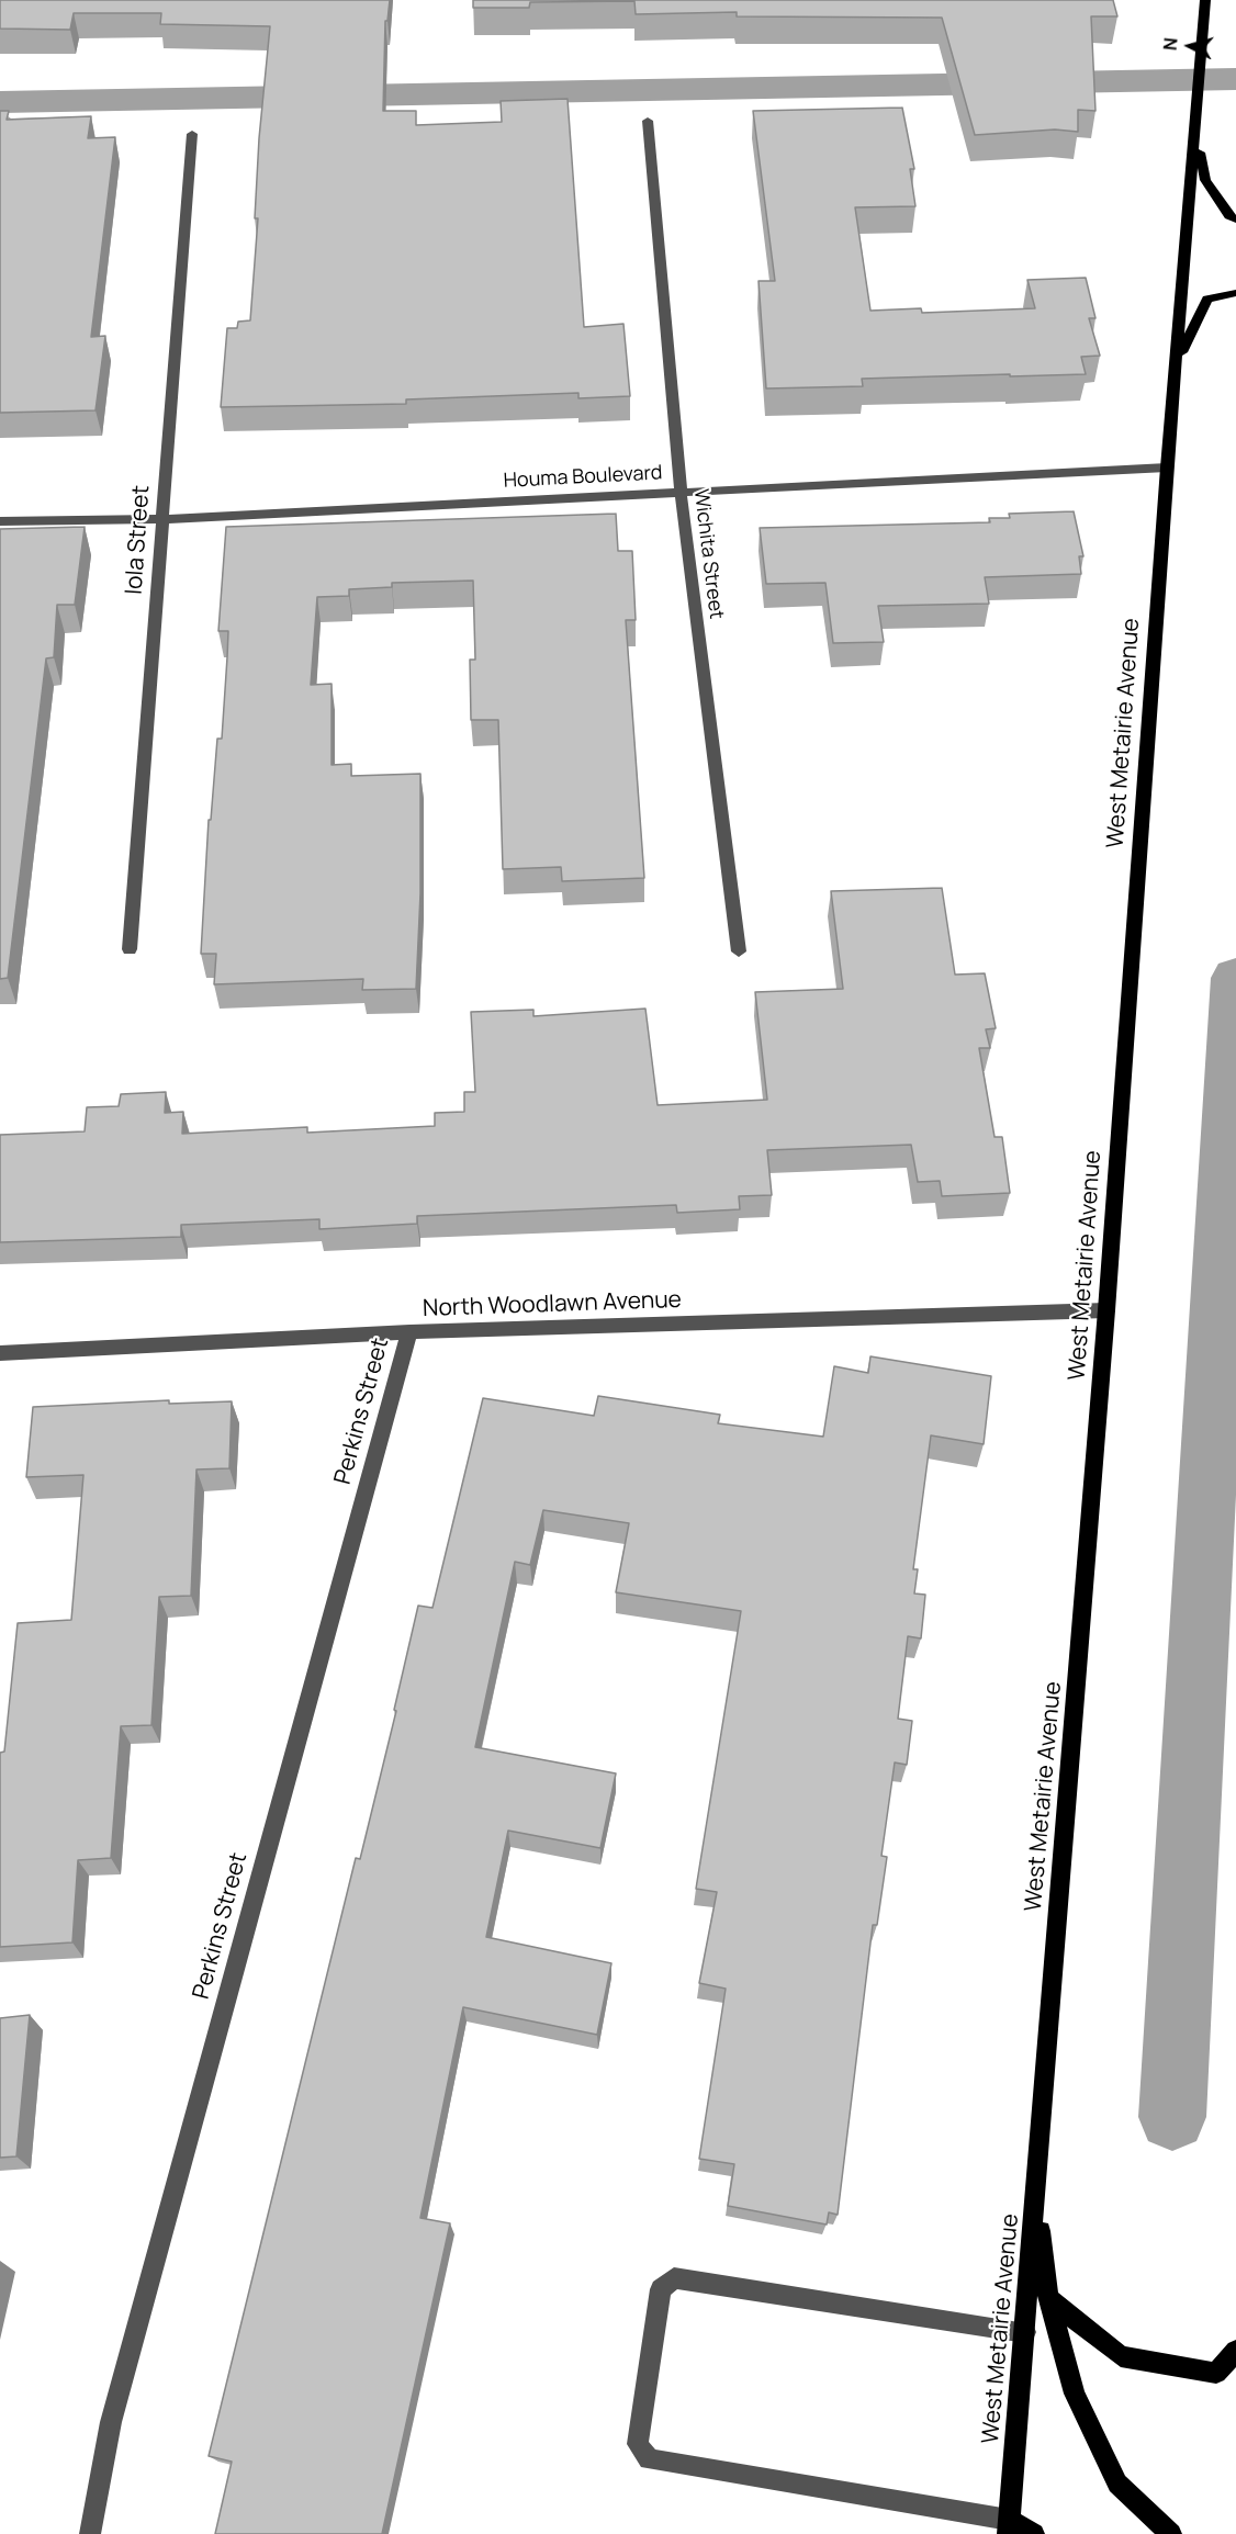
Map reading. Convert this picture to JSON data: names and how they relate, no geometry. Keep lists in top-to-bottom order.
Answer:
{
  "streets": {
    "main road": ["West Metairie Avenue"],
    "street": [
      "Houma Boulevard",
      "Iola Street",
      "Wichita Street",
      "North Woodlawn Avenue",
      "Perkins Street"
    ]
  },
  "crossings": [
    ["Houma Boulevard", "Iola Street"],
    ["Houma Boulevard", "Wichita Street"],
    ["Houma Boulevard", "West Metairie Avenue"],
    ["West Metairie Avenue", "North Woodlawn Avenue"],
    ["North Woodlawn Avenue", "Perkins Street"]
  ],
  "north": "left"
}
